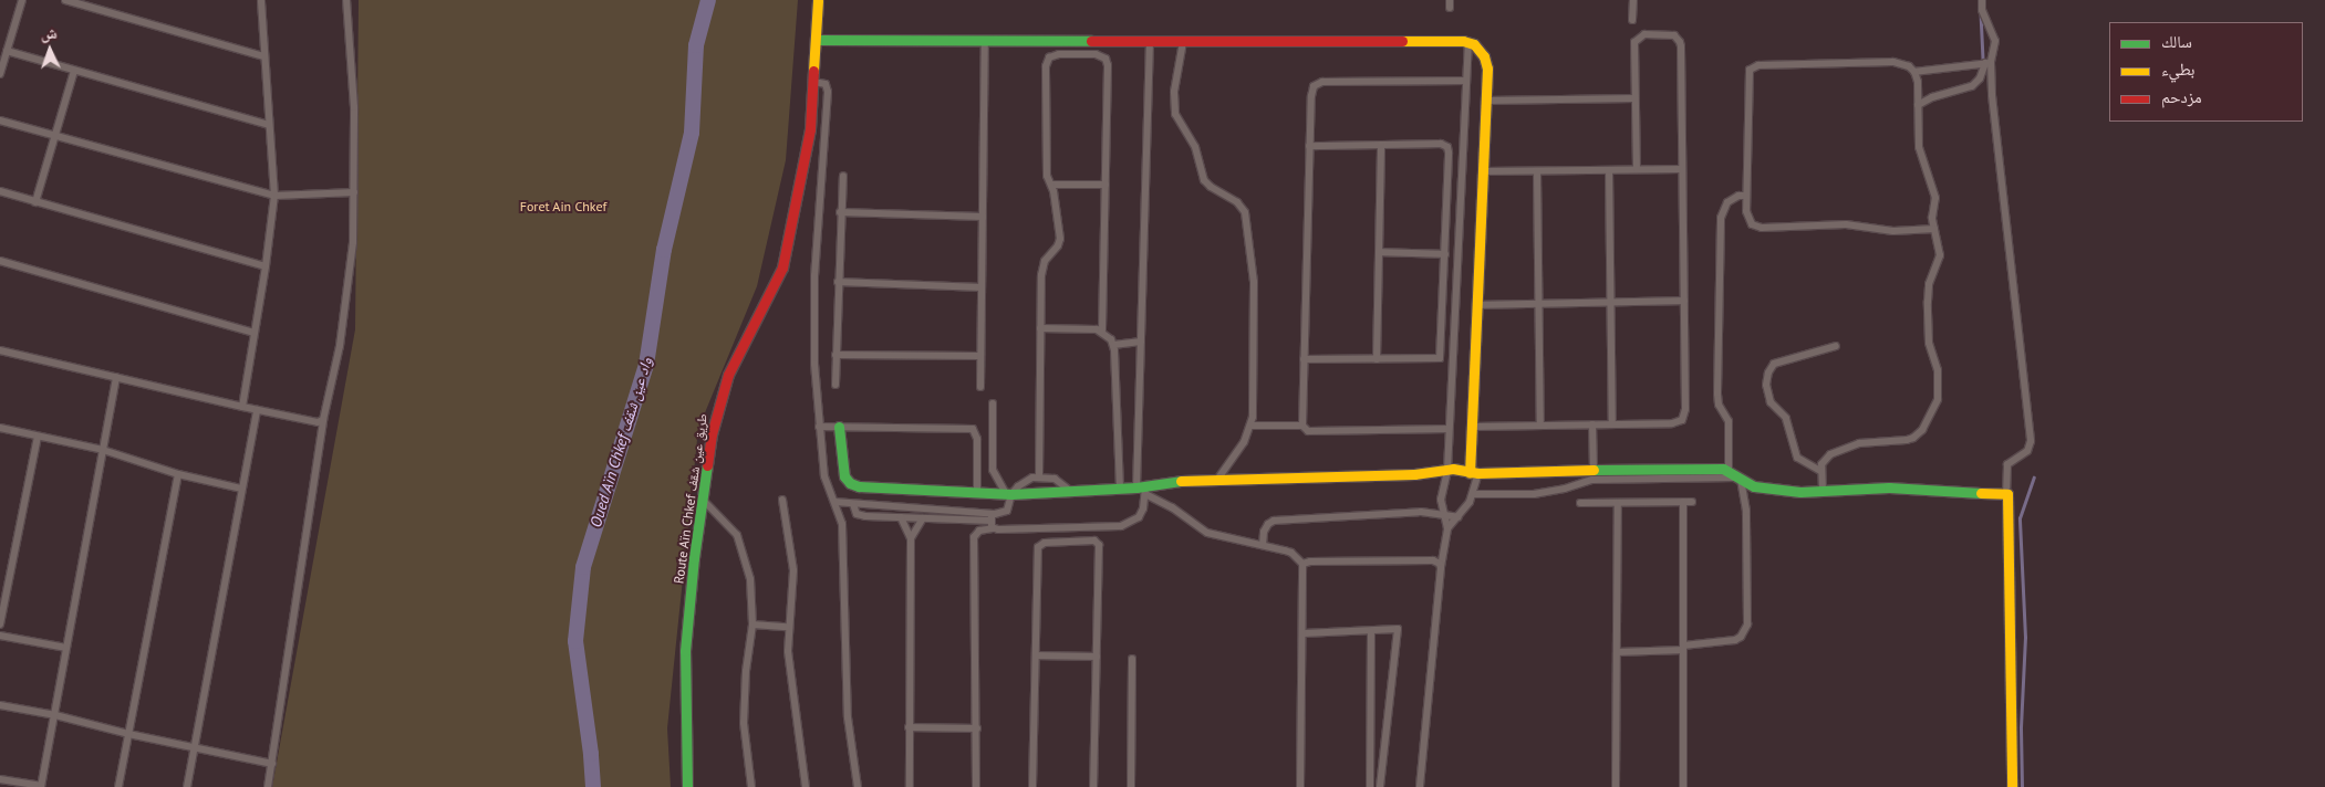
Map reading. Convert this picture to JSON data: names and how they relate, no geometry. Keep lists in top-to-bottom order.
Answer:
{
  "streets": {
    "street": ["Route Aïn Chkef طريق عين شقف"]
  },
  "water": ["Oued Aïn Chkef واد عين شقف"],
  "parks": ["Foret Ain Chkef"],
  "legend": ["سالك", "بطيء", "مزدحم"],
  "north": "top"
}
